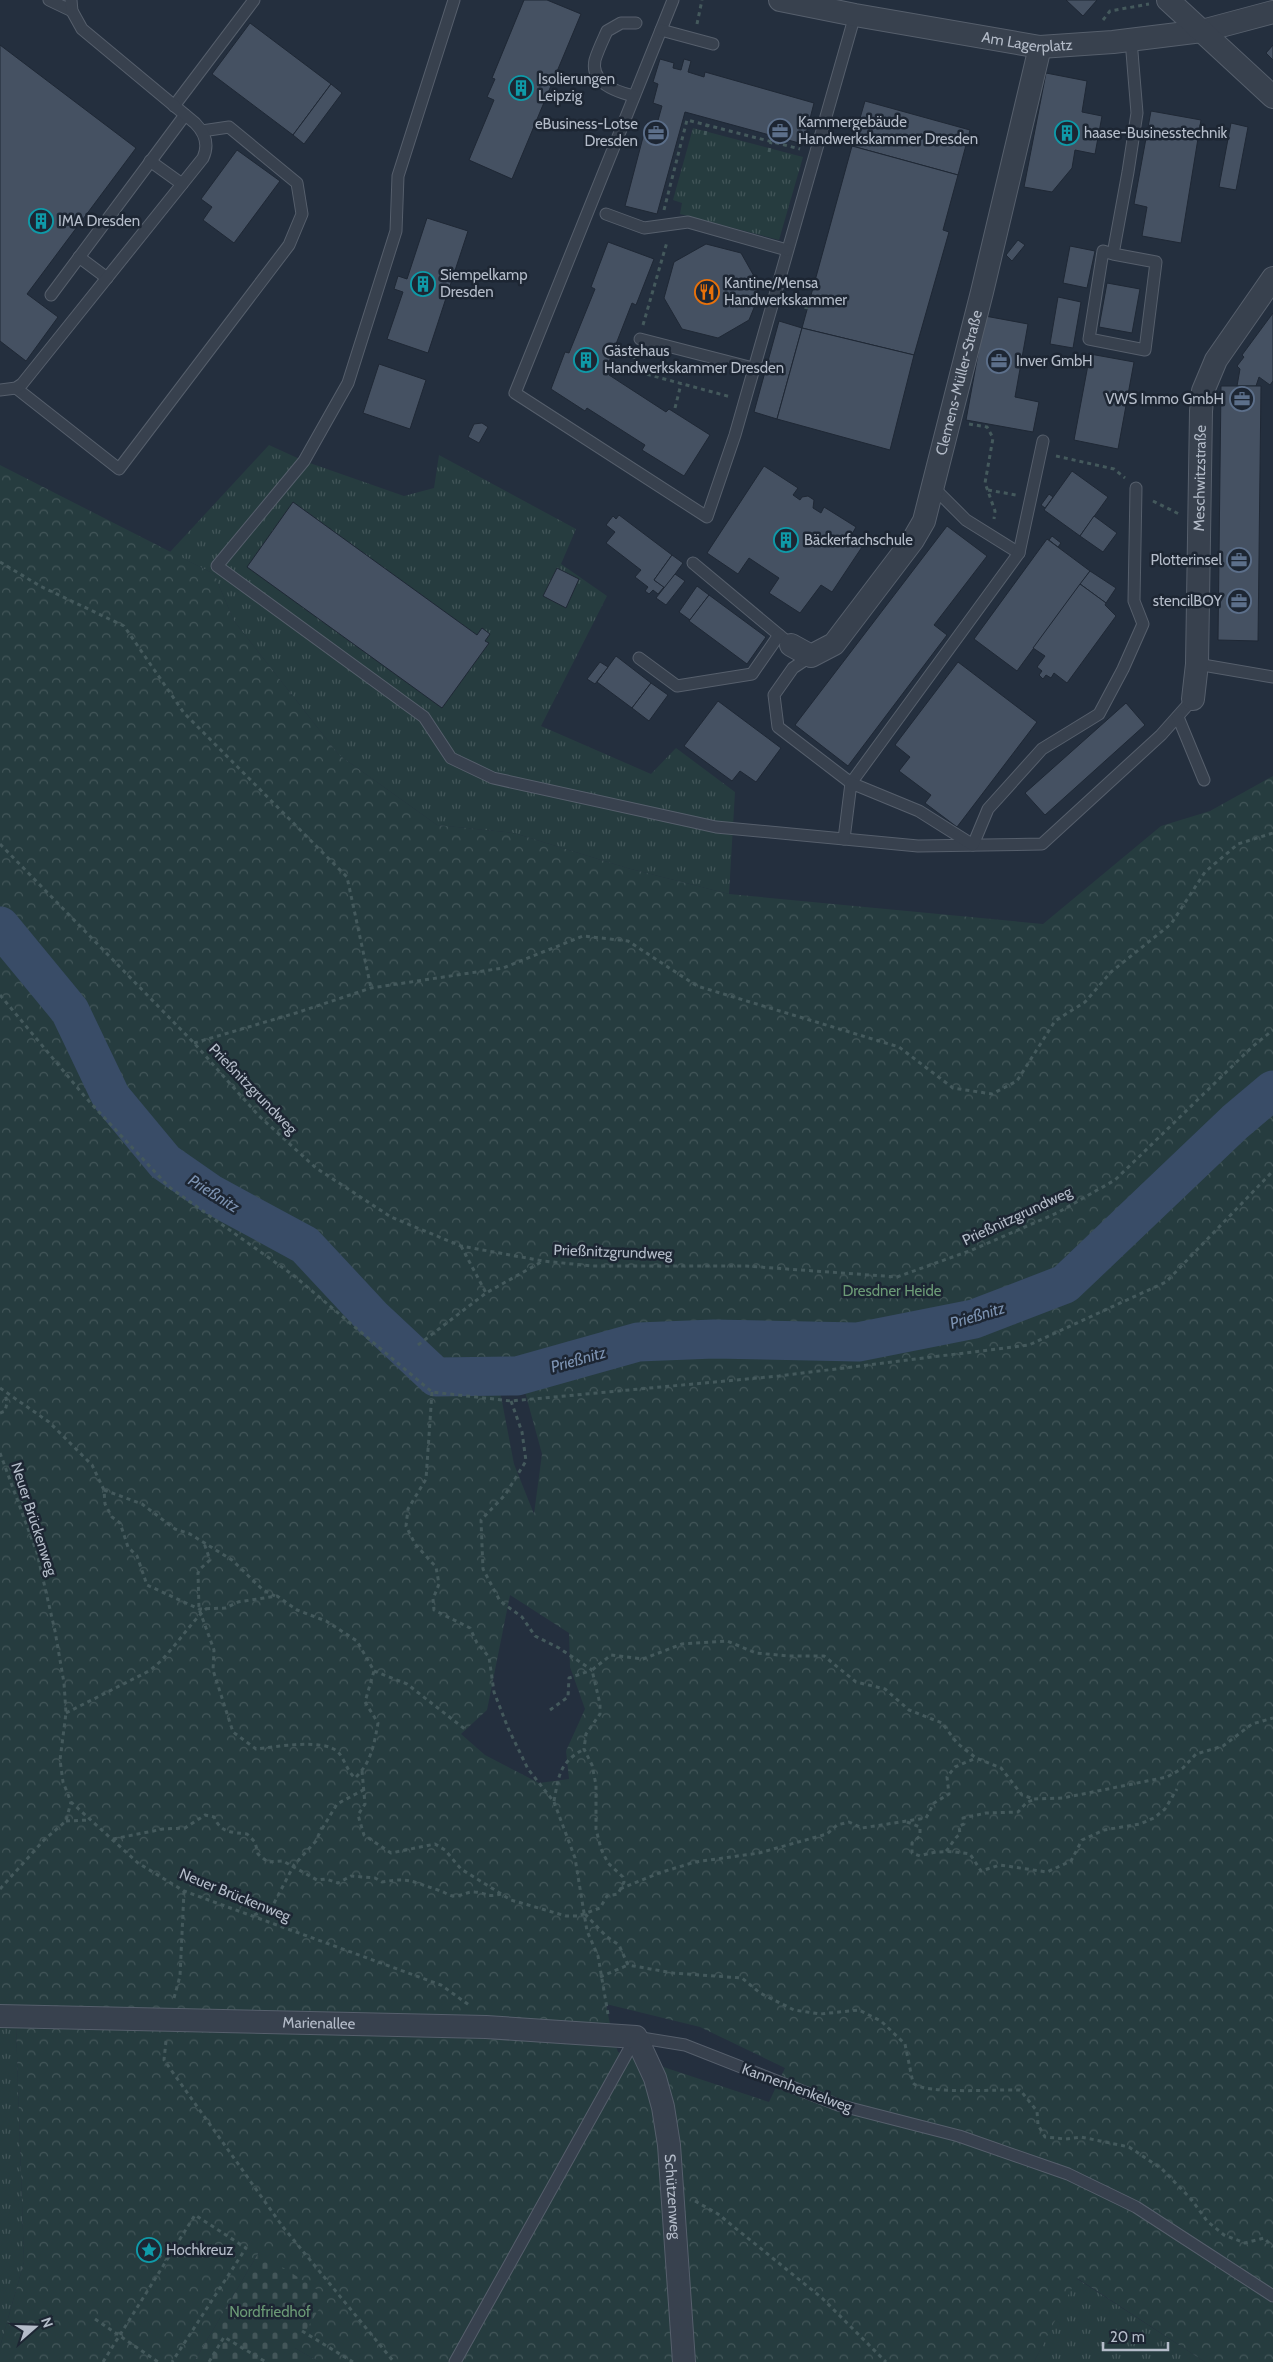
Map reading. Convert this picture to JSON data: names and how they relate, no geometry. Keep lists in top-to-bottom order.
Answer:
{
  "streets": {
    "street": [
      "Am Lagerplatz",
      "Clemens-Müller-Straße",
      "Meschwitzstraße",
      "Marienallee",
      "Schützenweg"
    ],
    "lane": ["Kannenhenkelweg"],
    "path": ["Prießnitzgrundweg", "Neuer Brückenweg"]
  },
  "crossings": [
    ["Am Lagerplatz", "Clemens-Müller-Straße"],
    ["Marienallee", "Kannenhenkelweg"],
    ["Marienallee", "Schützenweg"],
    ["Kannenhenkelweg", "Schützenweg"]
  ],
  "water": ["Prießnitz"],
  "parks": ["Dresdner Heide", "Nordfriedhof"],
  "places": {
    "building": [
      "Isolierungen Leipzig",
      "haase-Businesstechnik",
      "IMA Dresden",
      "Siempelkamp Dresden",
      "Gästehaus Handwerkskammer Dresden",
      "Bäckerfachschule"
    ],
    "office": [
      "Kammergebäude Handwerkskammer Dresden",
      "eBusiness-Lotse Dresden",
      "Inver GmbH",
      "VWS Immo GmbH",
      "Plotterinsel",
      "stencilBOY"
    ],
    "restaurant": ["Kantine/Mensa Handwerkskammer"],
    "place": ["Hochkreuz"]
  },
  "scale_bar": "20 m",
  "north": "right"
}
